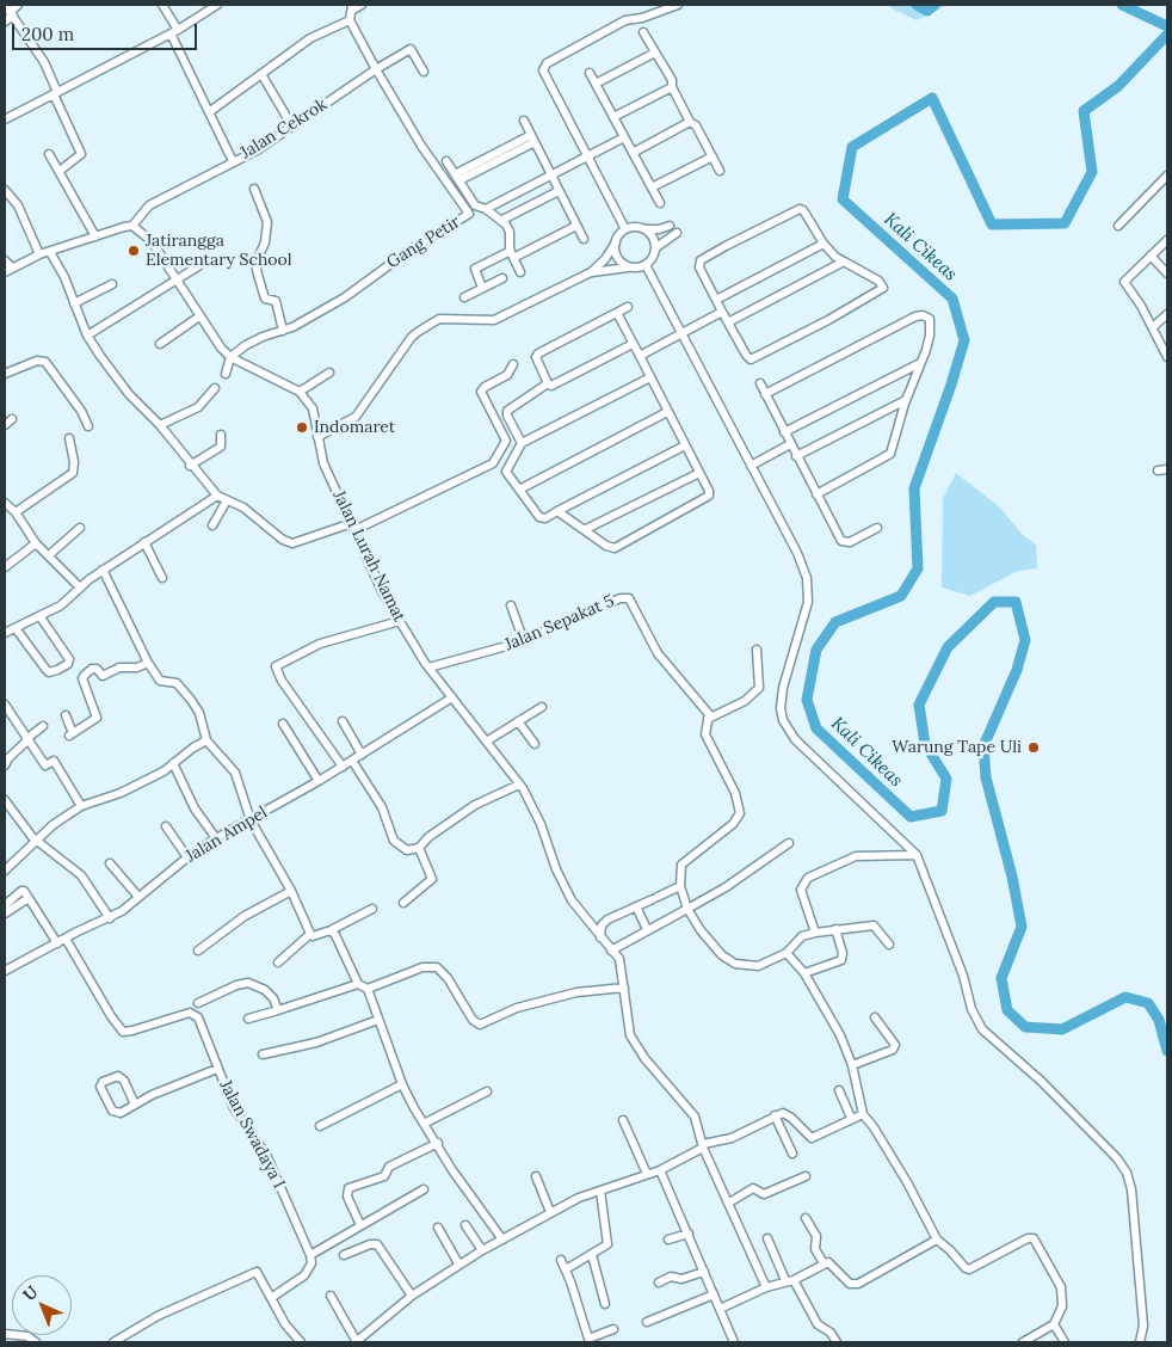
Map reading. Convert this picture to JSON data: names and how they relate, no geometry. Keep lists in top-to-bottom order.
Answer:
{
  "streets": {
    "street": [
      "Jalan Cekrok",
      "Gang Petir",
      "Jalan Lurah Namat",
      "Jalan Sepakat 5",
      "Jalan Ampel",
      "Jalan Swadaya I"
    ]
  },
  "crossings": [
    ["Jalan Cekrok", "Gang Petir"],
    ["Jalan Lurah Namat", "Jalan Sepakat 5"],
    ["Jalan Lurah Namat", "Jalan Ampel"],
    ["Jalan Ampel", "Jalan Swadaya I"]
  ],
  "water": ["Kali Cikeas"],
  "places": ["Jatirangga Elementary School", "Indomaret", "Warung Tape Uli"],
  "scale_bar": "200 m",
  "north": "top left"
}
